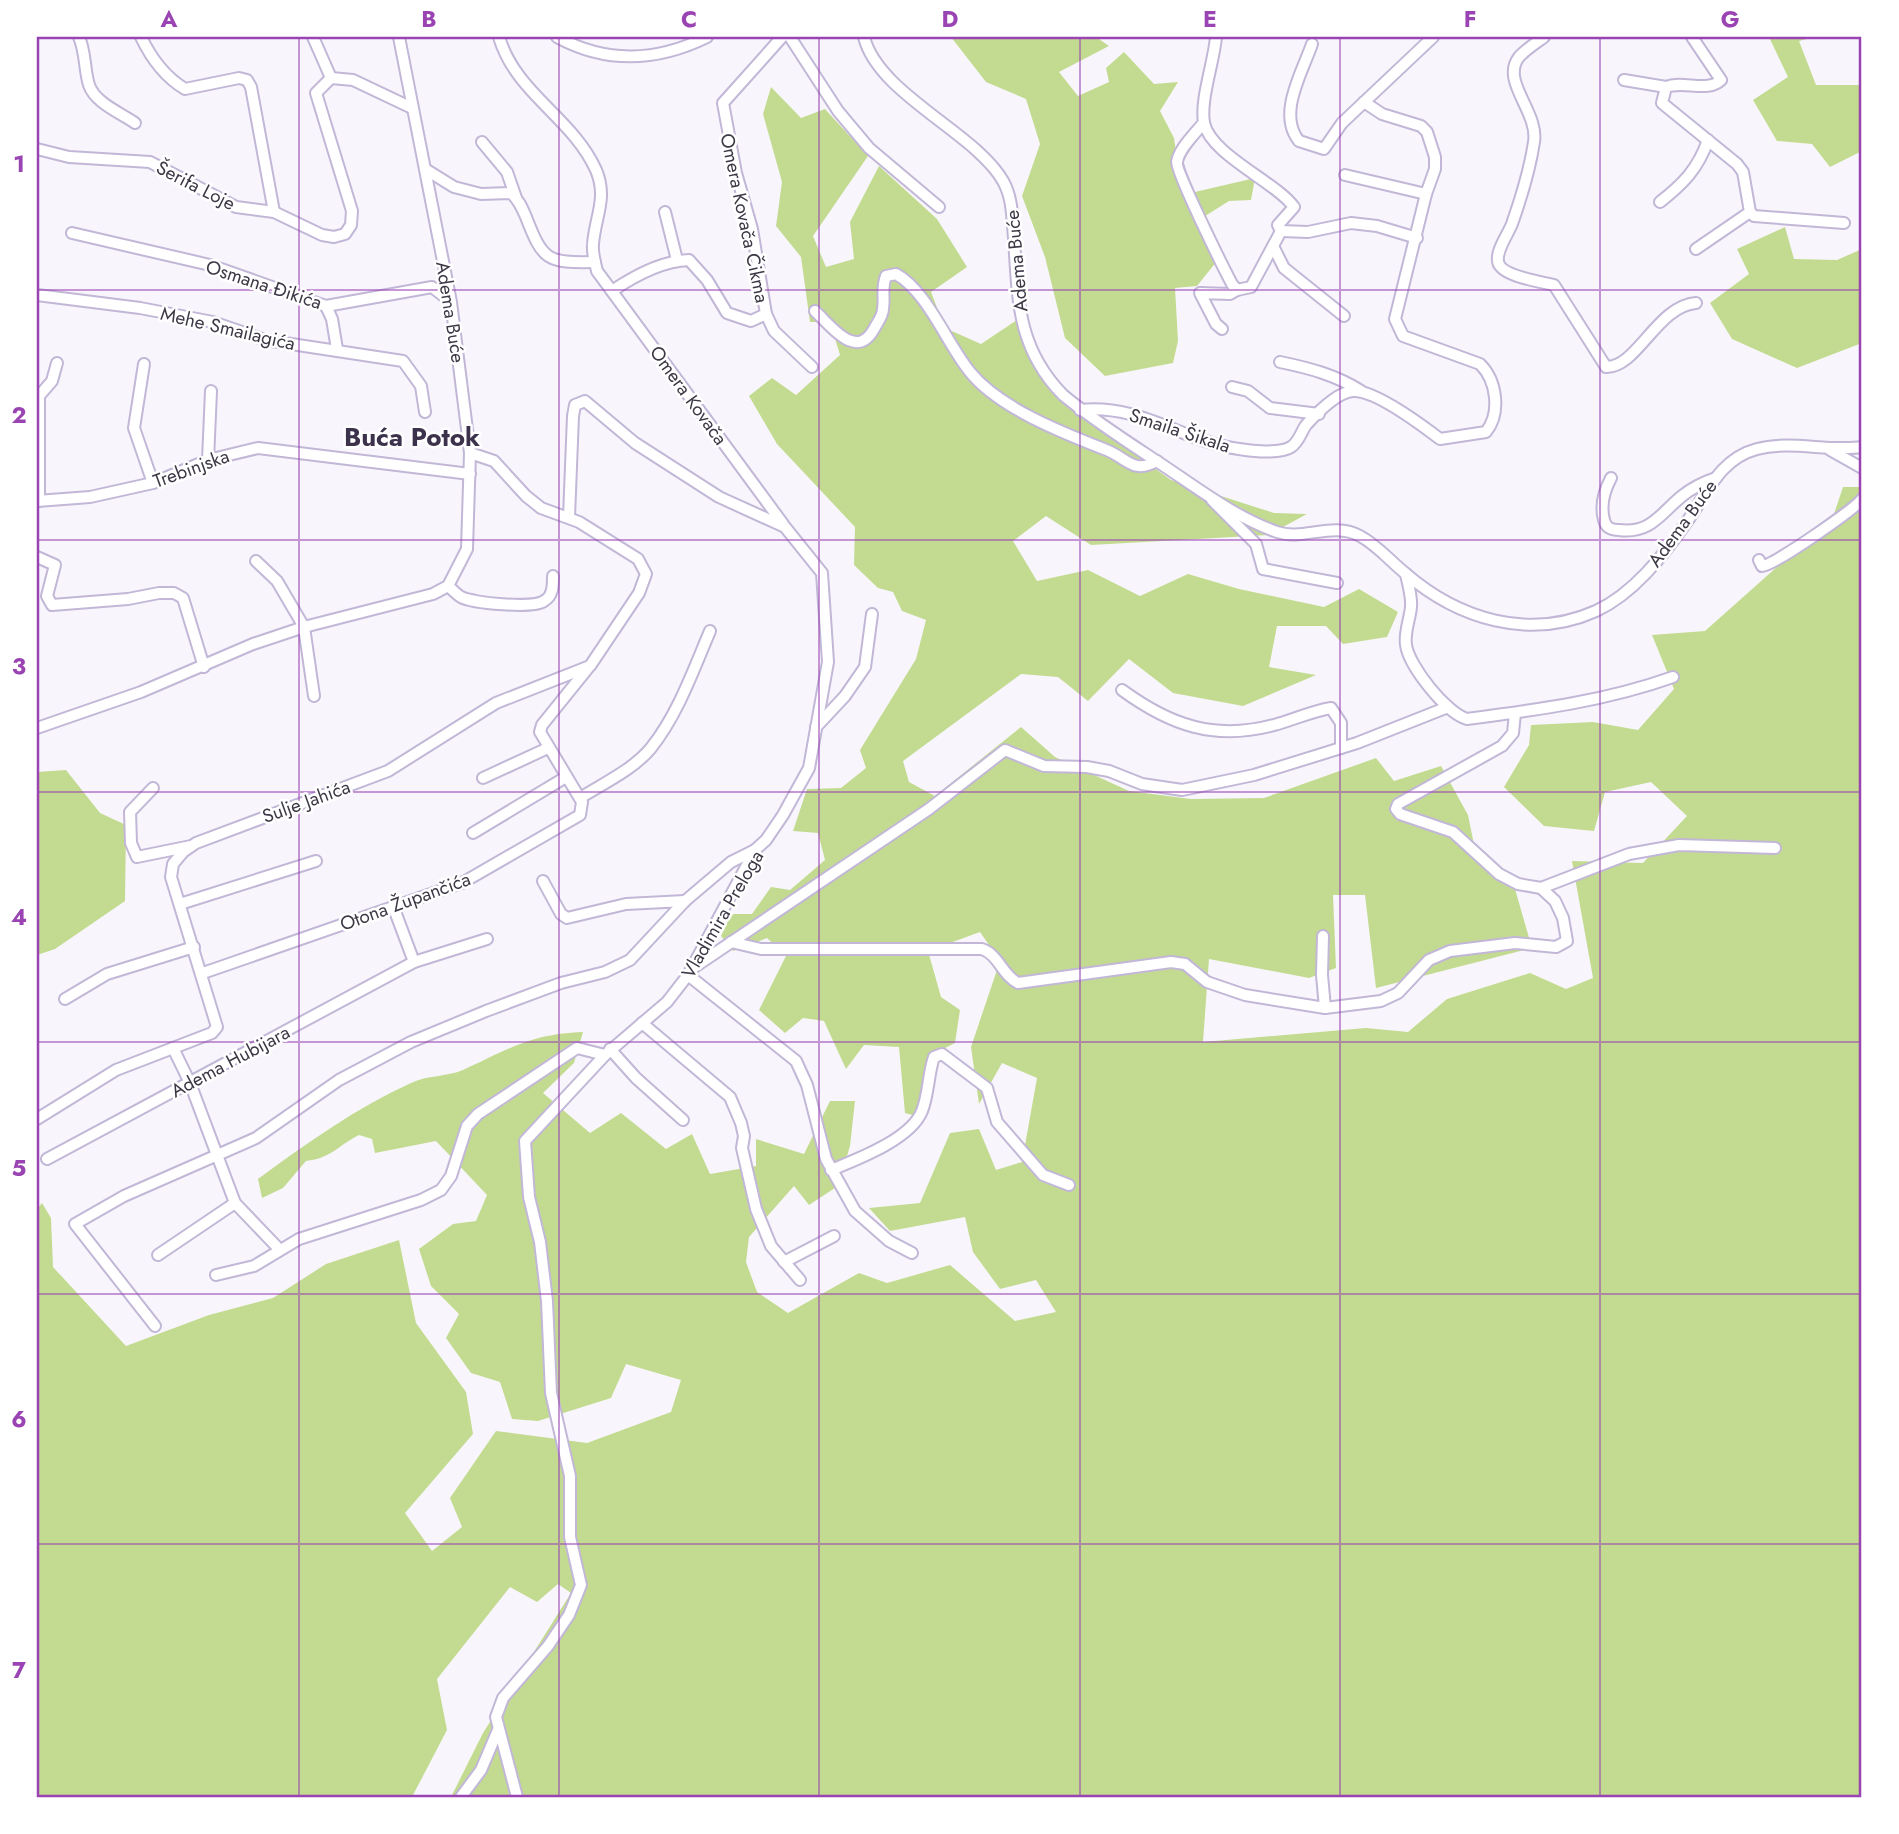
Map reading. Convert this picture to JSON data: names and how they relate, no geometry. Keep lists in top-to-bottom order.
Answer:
{
  "streets": {
    "street": [
      "Šerifa Loje",
      "Omera Kovača Čikma",
      "Adema Buće",
      "Osmana Đikića",
      "Mehe Smailagića",
      "Omera Kovača",
      "Smaila Šikala",
      "Trebinjska",
      "Sulje Jahića",
      "Otona Župančića",
      "Vladimira Preloga",
      "Adema Hubijara"
    ]
  },
  "crossings": [
    ["Adema Buće", "Osmana Đikića"],
    ["Adema Buće", "Smaila Šikala"],
    ["Adema Buće", "Trebinjska"],
    ["Omera Kovača", "Vladimira Preloga"]
  ],
  "districts": ["Buća Potok"],
  "grid": {
    "columns": [
      "A",
      "B",
      "C",
      "D",
      "E",
      "F",
      "G"
    ],
    "rows": [
      "1",
      "2",
      "3",
      "4",
      "5",
      "6",
      "7"
    ]
  }
}
